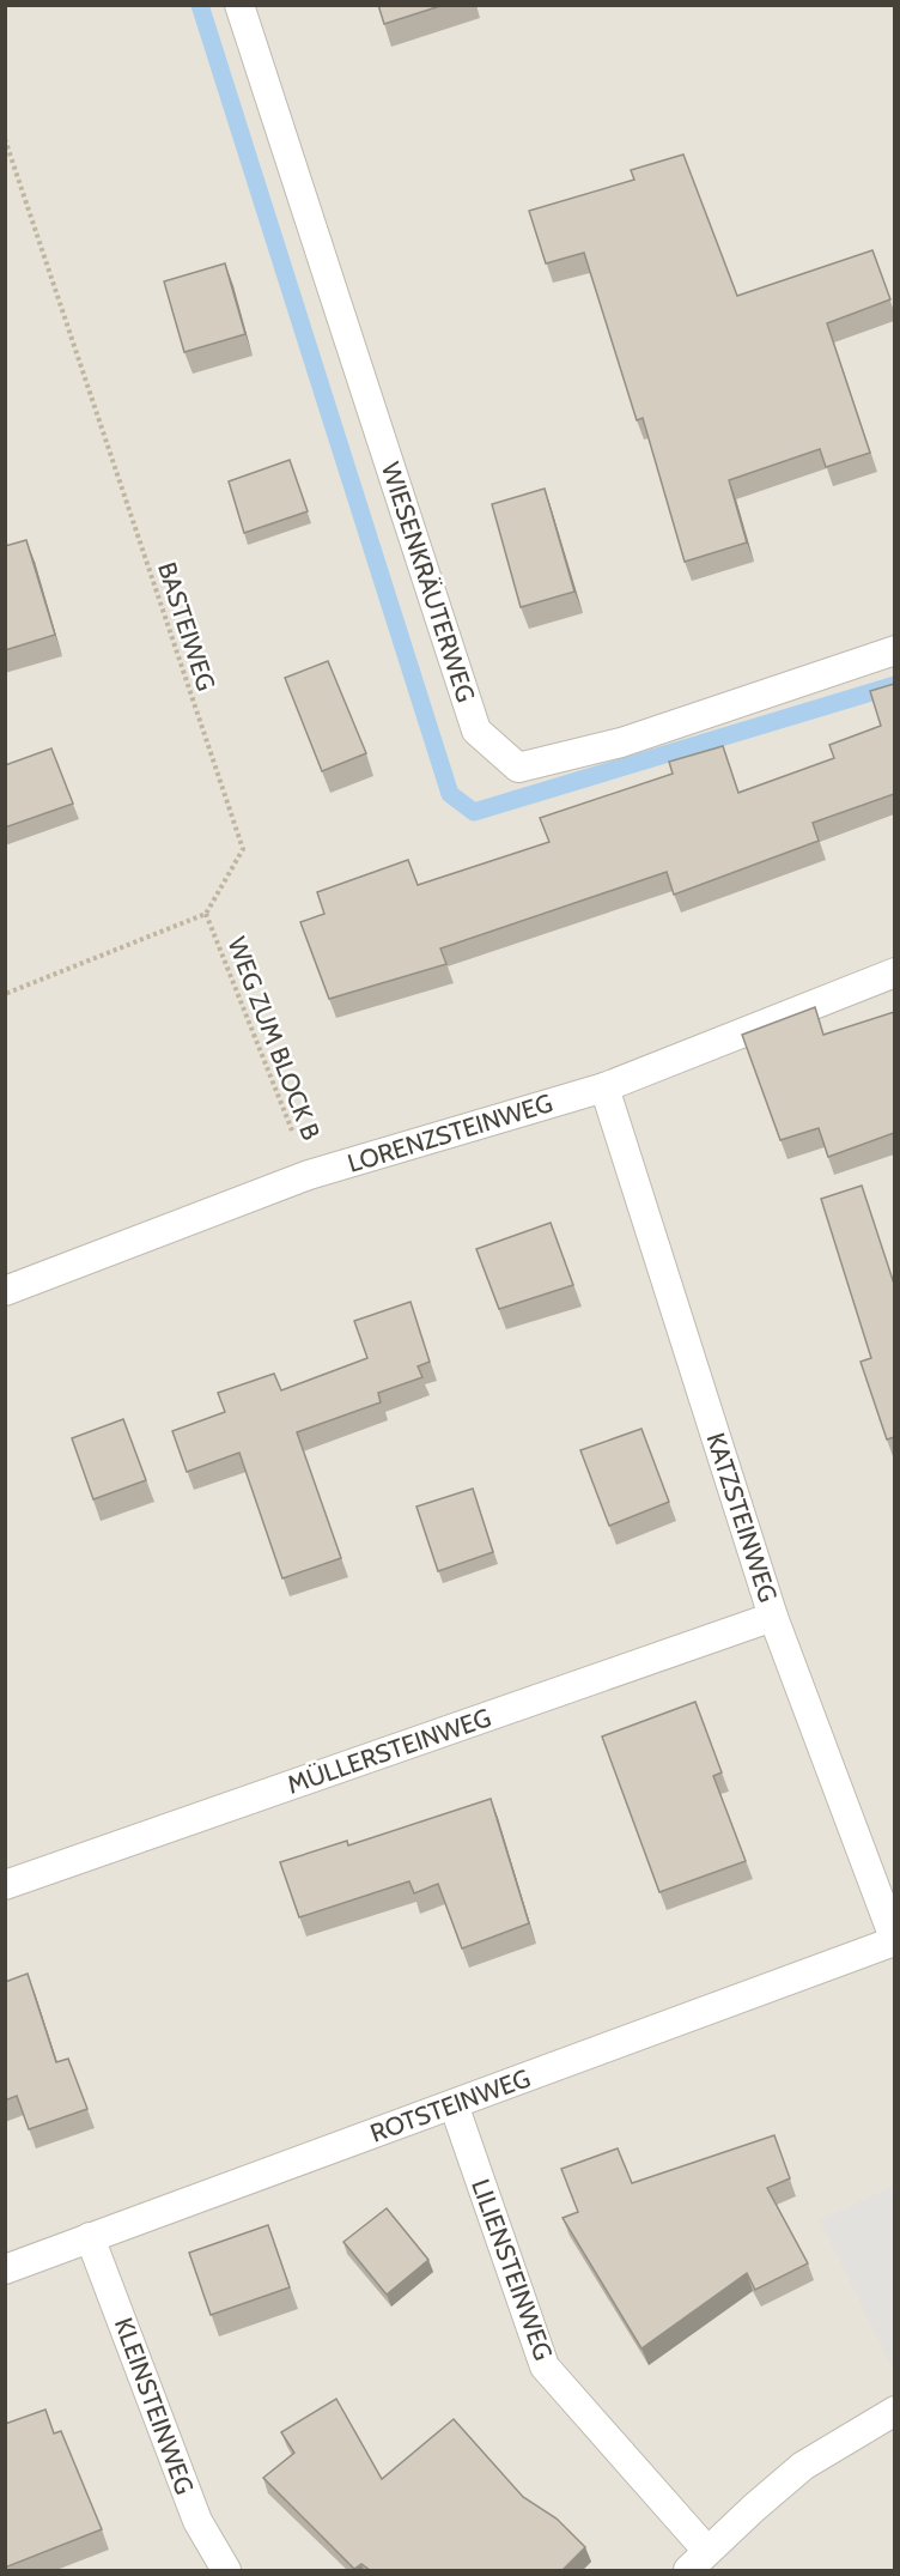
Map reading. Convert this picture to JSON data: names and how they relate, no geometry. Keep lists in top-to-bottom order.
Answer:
{
  "streets": {
    "lane": [
      "WIESENKRÄUTERWEG",
      "LORENZSTEINWEG",
      "KATZSTEINWEG",
      "MÜLLERSTEINWEG",
      "ROTSTEINWEG",
      "LILIENSTEINWEG",
      "KLEINSTEINWEG"
    ],
    "path": ["BASTEIWEG", "WEG ZUM BLOCK B"]
  },
  "crossings": [
    ["BASTEIWEG", "WEG ZUM BLOCK B"],
    ["WEG ZUM BLOCK B", "LORENZSTEINWEG"],
    ["LORENZSTEINWEG", "KATZSTEINWEG"],
    ["KATZSTEINWEG", "MÜLLERSTEINWEG"],
    ["KATZSTEINWEG", "ROTSTEINWEG"],
    ["ROTSTEINWEG", "LILIENSTEINWEG"],
    ["ROTSTEINWEG", "KLEINSTEINWEG"]
  ]
}
